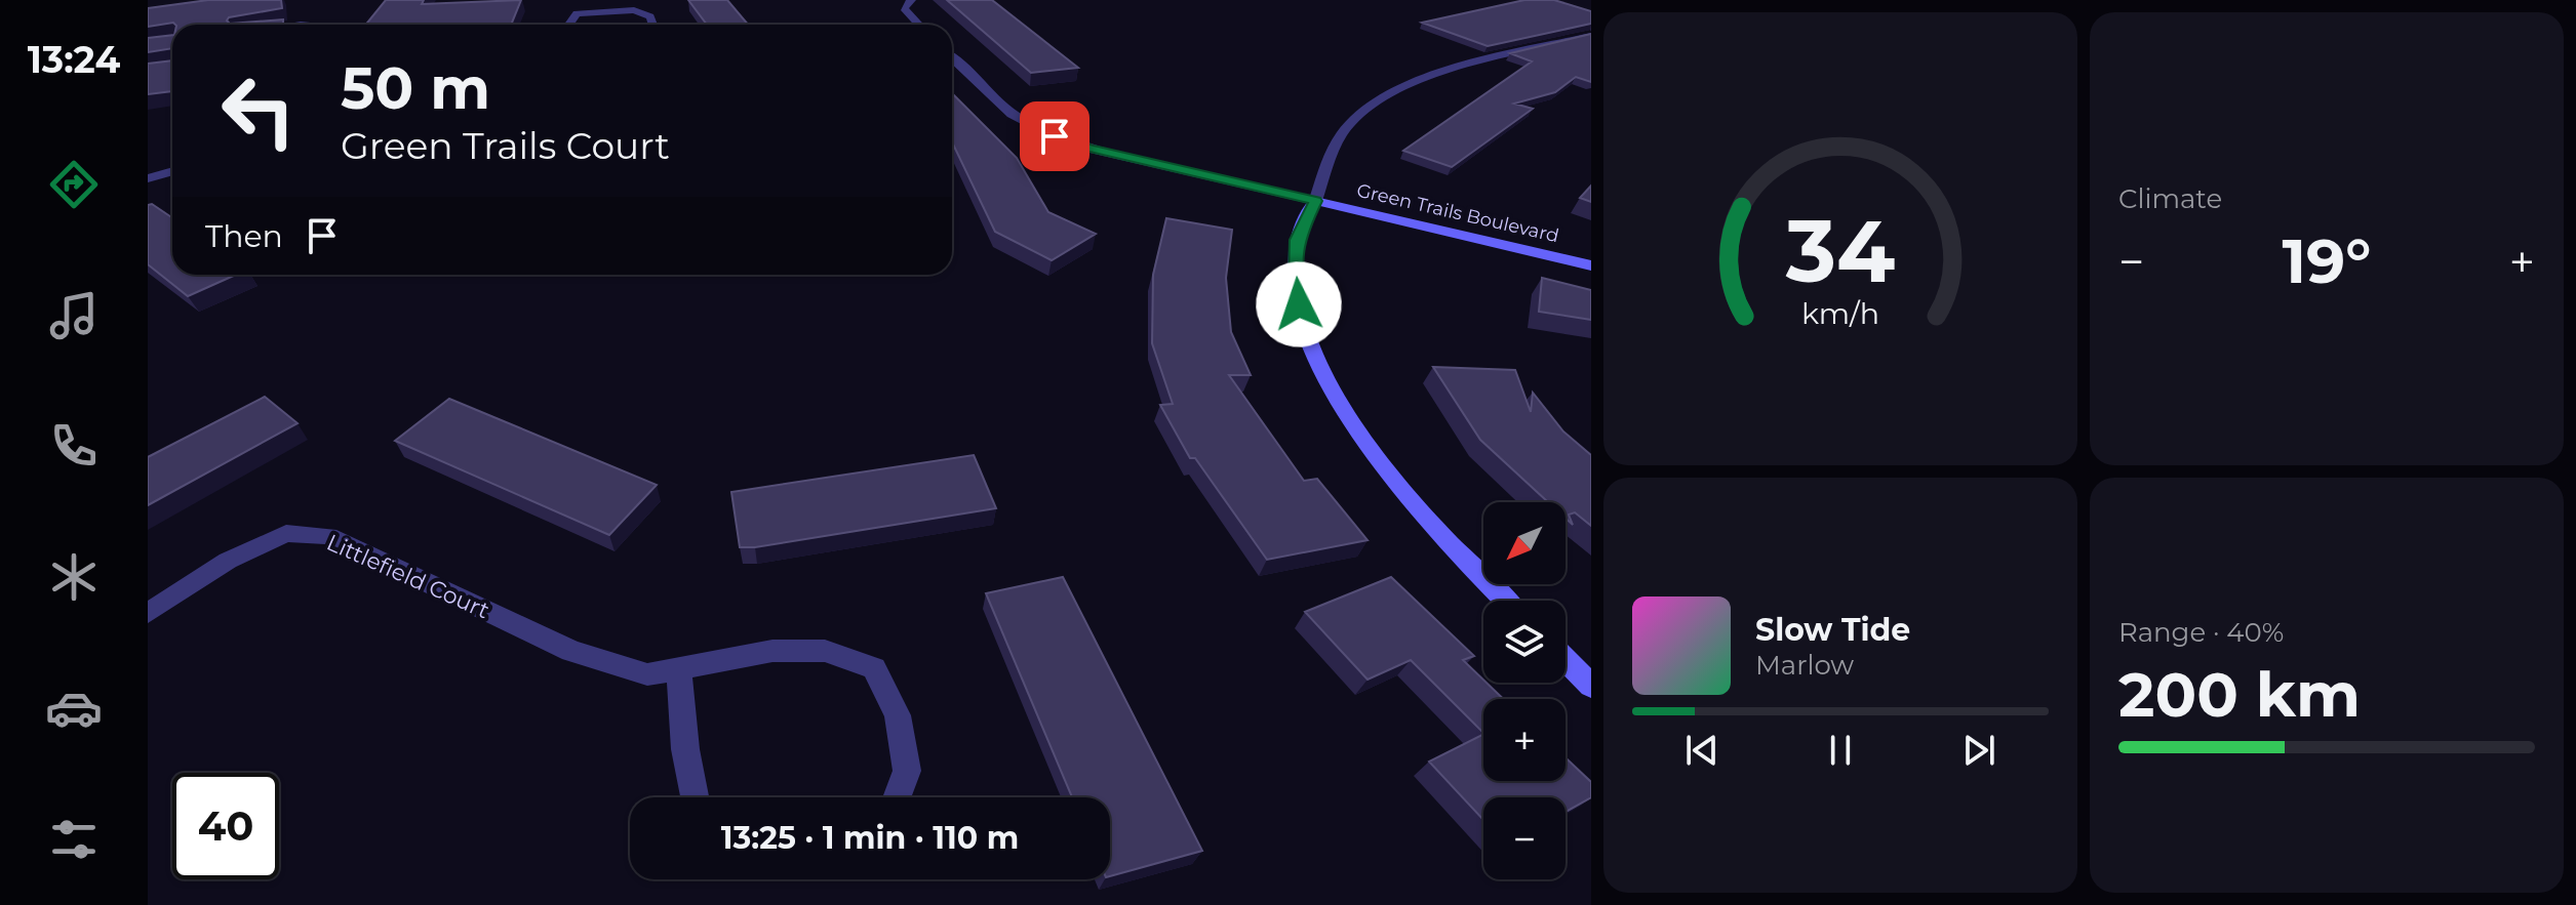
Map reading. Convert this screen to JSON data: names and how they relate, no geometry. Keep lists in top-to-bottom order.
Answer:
{
  "streets": {
    "street": ["Green Trails Boulevard", "Littlefield Court"]
  },
  "north": "bottom left",
  "page": {
    "tabs": "13:24",
    "tile": [
      "Climate",
      ["Range · 40%", "200 km"]
    ],
    "turn": ["50 m", "Green Trails Court"],
    "then": "Then",
    "heat": ["−", "19°", "+"],
    "map_buttons": ["+", "−"],
    "song": ["Slow Tide", "Marlow"],
    "limit": "40",
    "trip": "13:25 · 1 min · 110 m",
    "gauge": ["34", "km/h"]
  }
}
